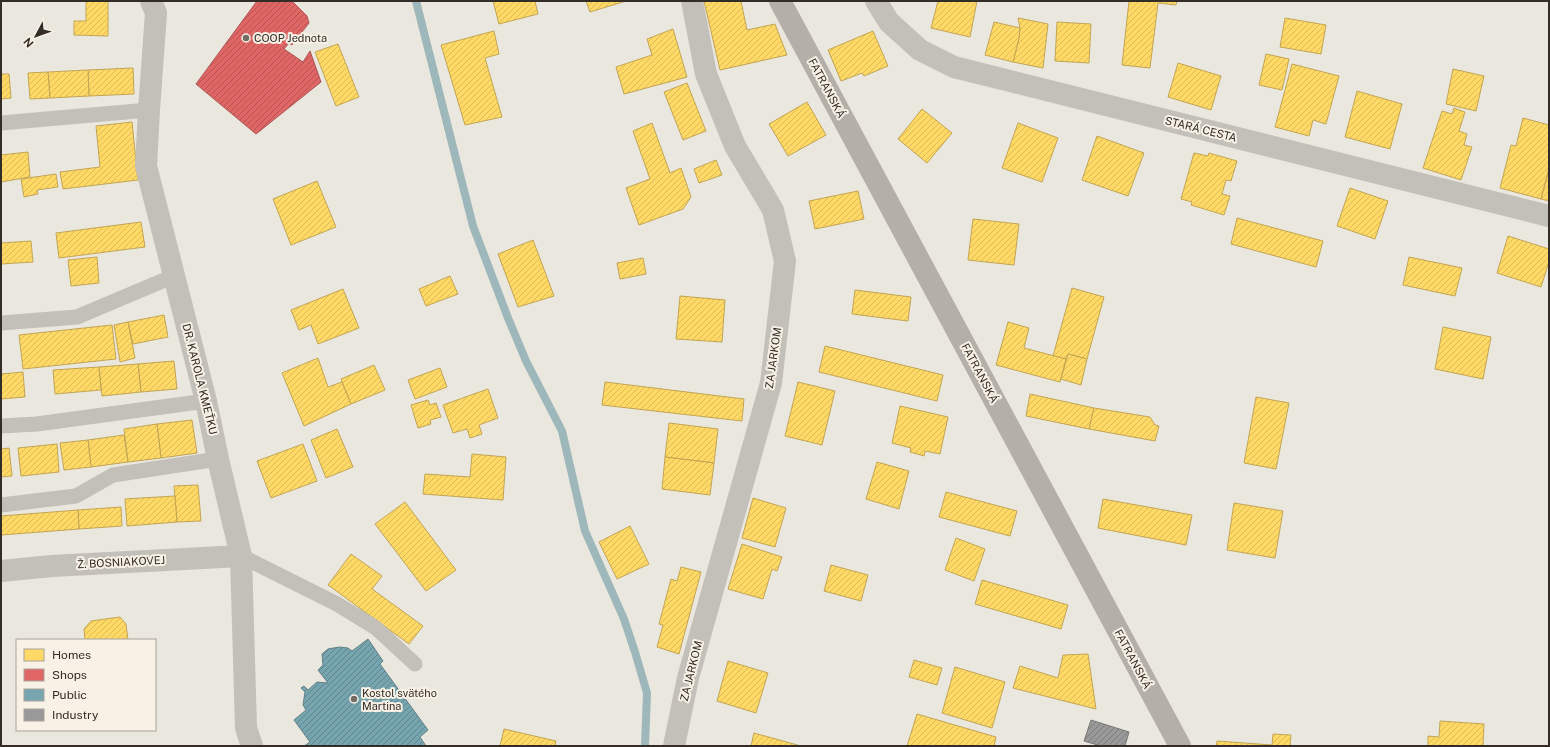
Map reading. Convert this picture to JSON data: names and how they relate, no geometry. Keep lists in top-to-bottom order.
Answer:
{
  "streets": {
    "main road": ["FATRANSKÁ"],
    "street": [
      "STARÁ CESTA",
      "ZA JARKOM",
      "DR. KAROLA KMEŤKU",
      "Ž. BOSNIAKOVEJ"
    ]
  },
  "crossings": [
    ["DR. KAROLA KMEŤKU", "Ž. BOSNIAKOVEJ"]
  ],
  "places": ["COOP Jednota", "Kostol svätého Martina"],
  "legend": [
    "Homes",
    "Shops",
    "Public",
    "Industry"
  ],
  "north": "bottom left"
}
